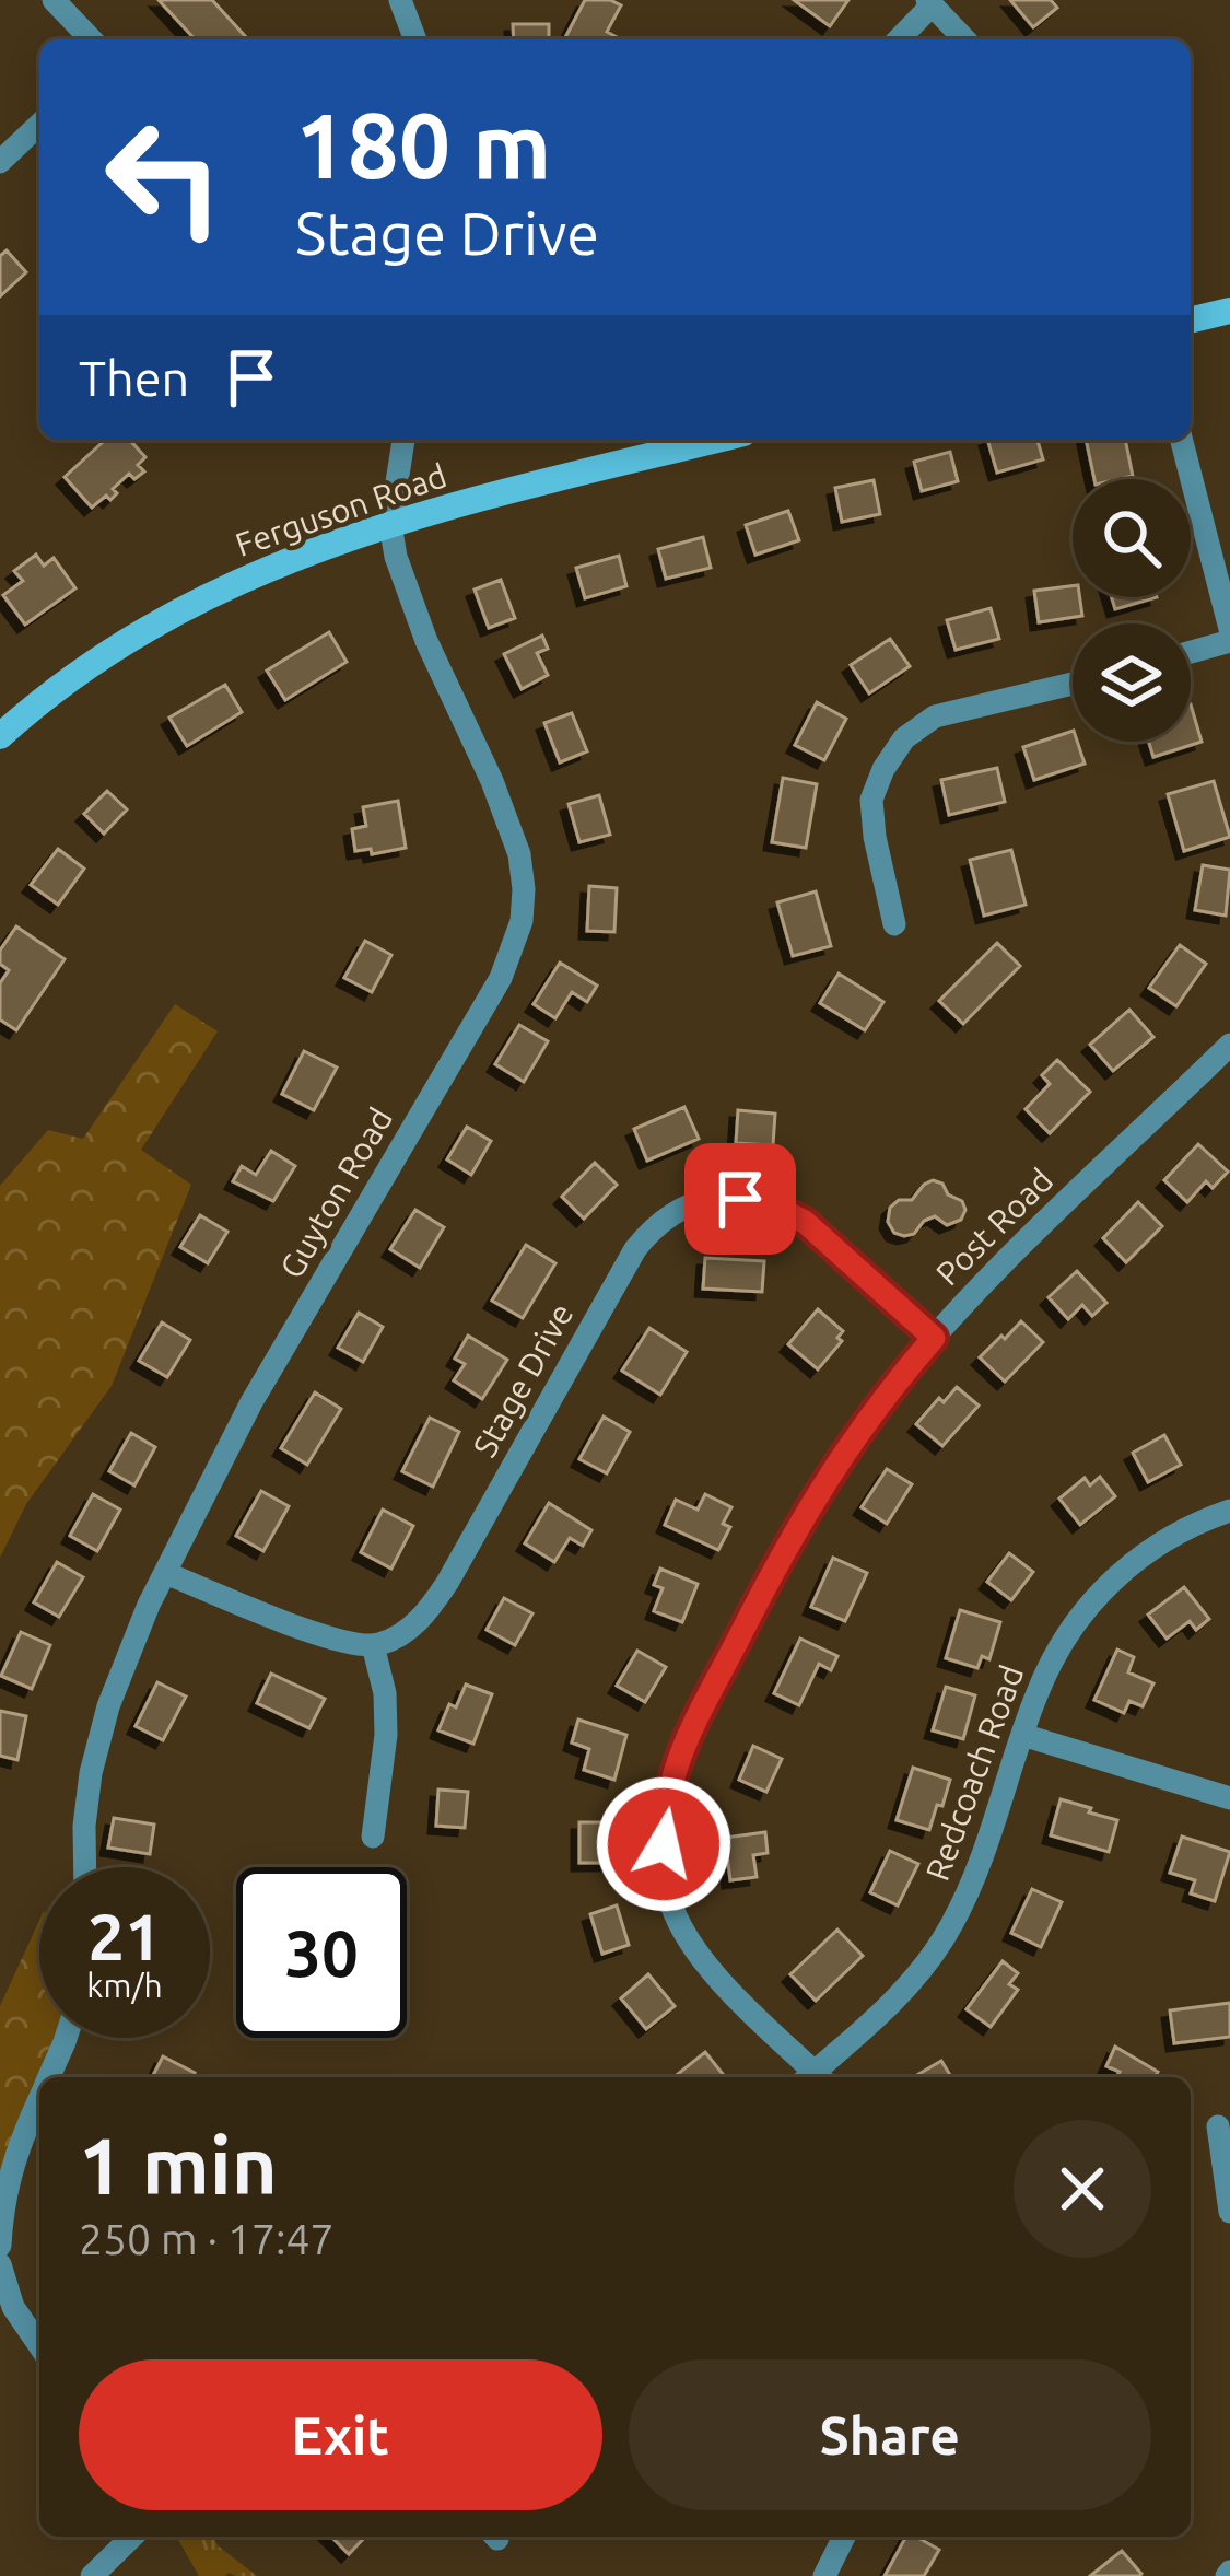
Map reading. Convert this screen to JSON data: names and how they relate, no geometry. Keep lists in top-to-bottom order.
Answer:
{
  "streets": {
    "street": [
      "Ferguson Road",
      "Guyton Road",
      "Post Road",
      "Stage Drive",
      "Redcoach Road"
    ]
  },
  "crossings": [
    ["Ferguson Road", "Guyton Road"],
    ["Post Road", "Stage Drive"]
  ],
  "page": {
    "turn": ["180 m", "Stage Drive"],
    "then": "Then",
    "speed": "21 km/h",
    "limit": "30",
    "heading": ["1 min", "250 m · 17:47"],
    "buttons": ["Exit", "Share"]
  }
}
